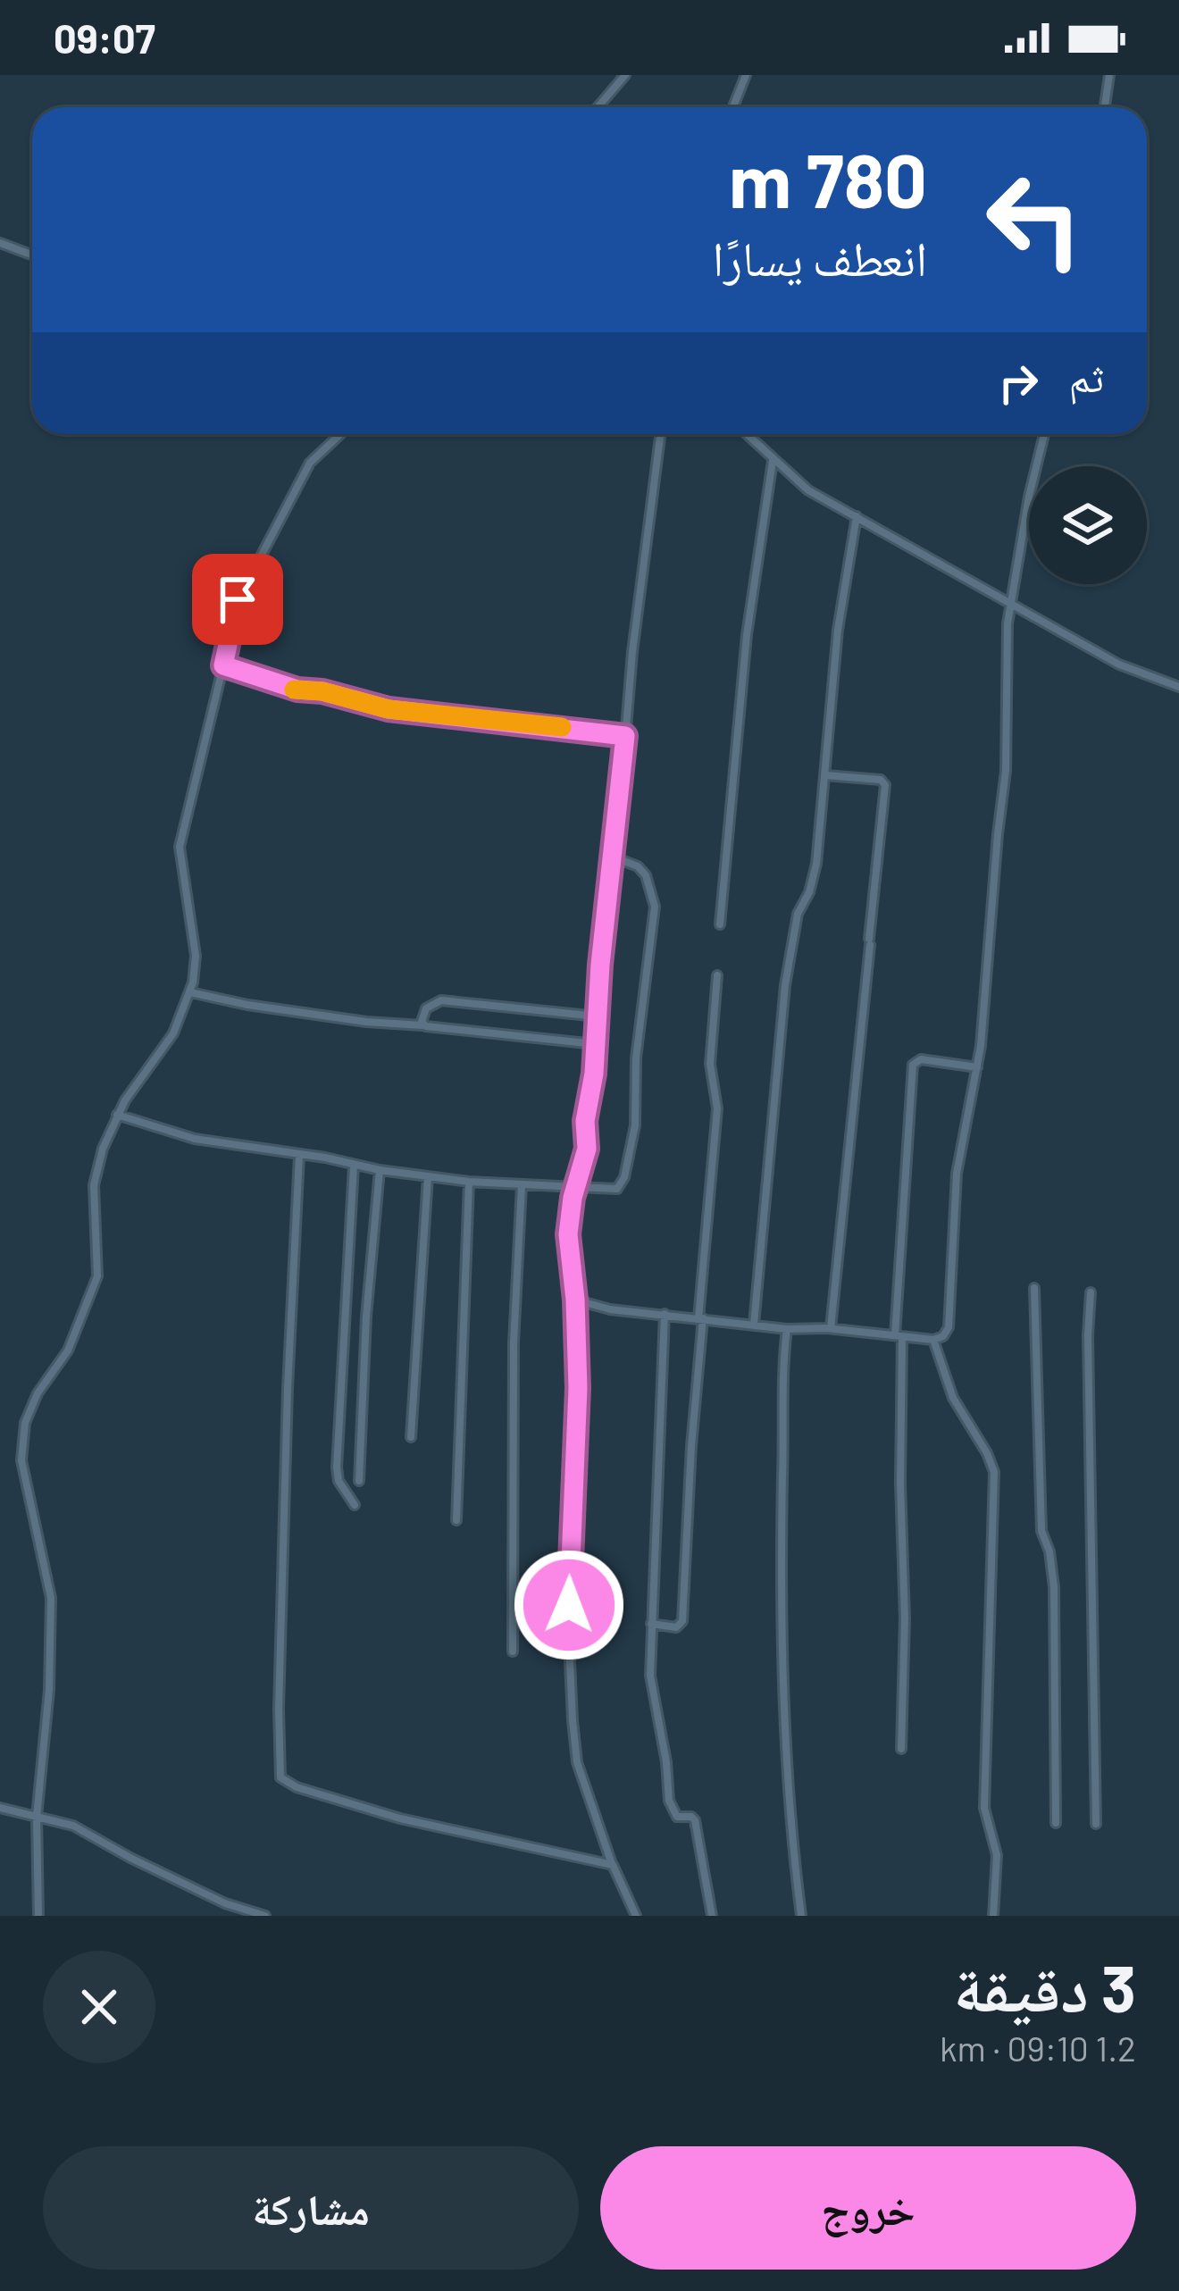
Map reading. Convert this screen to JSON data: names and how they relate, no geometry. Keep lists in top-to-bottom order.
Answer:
{
  "page": {
    "status": "09:07",
    "turn": ["780 m", "انعطف يسارًا"],
    "then": "ثم",
    "heading": ["3 دقيقة", "1.2 km · 09:10"],
    "buttons": ["خروج", "مشاركة"]
  }
}
